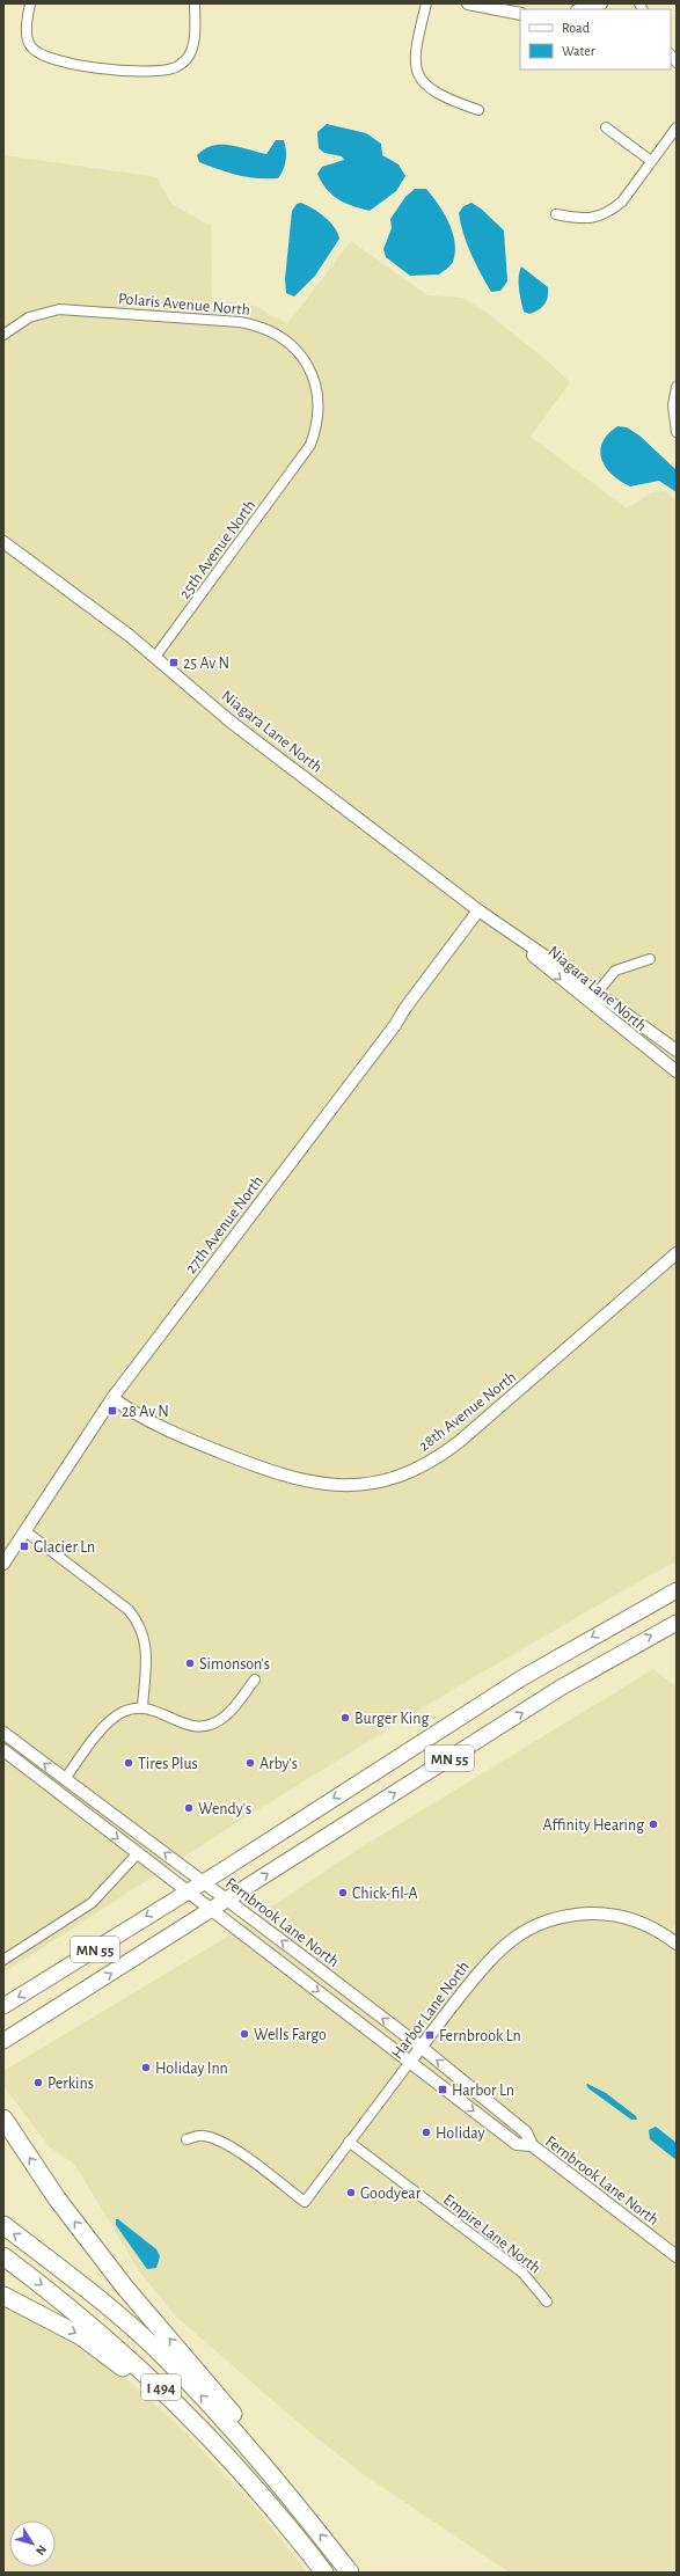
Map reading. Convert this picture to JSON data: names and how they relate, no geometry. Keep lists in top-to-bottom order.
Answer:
{
  "streets": {
    "highway": ["I 494"],
    "main road": ["MN 55"],
    "street": [
      "Polaris Avenue North",
      "25th Avenue North",
      "Niagara Lane North",
      "27th Avenue North",
      "28th Avenue North",
      "Fernbrook Lane North",
      "Harbor Lane North",
      "Empire Lane North"
    ]
  },
  "crossings": [
    ["Polaris Avenue North", "25th Avenue North"],
    ["25th Avenue North", "Niagara Lane North"],
    ["Niagara Lane North", "27th Avenue North"],
    ["27th Avenue North", "28th Avenue North"],
    ["MN 55", "Fernbrook Lane North"],
    ["Fernbrook Lane North", "Harbor Lane North"],
    ["Harbor Lane North", "Empire Lane North"]
  ],
  "places": {
    "transit": [
      "25 Av N",
      "28 Av N",
      "Glacier Ln",
      "Fernbrook Ln",
      "Harbor Ln"
    ],
    "other": [
      "Simonson's",
      "Burger King",
      "Tires Plus",
      "Arby's",
      "Wendy's",
      "Affinity Hearing",
      "Chick-fil-A",
      "Wells Fargo",
      "Holiday Inn",
      "Perkins",
      "Holiday",
      "Goodyear"
    ]
  },
  "legend": ["Road", "Water"],
  "north": "bottom right"
}
